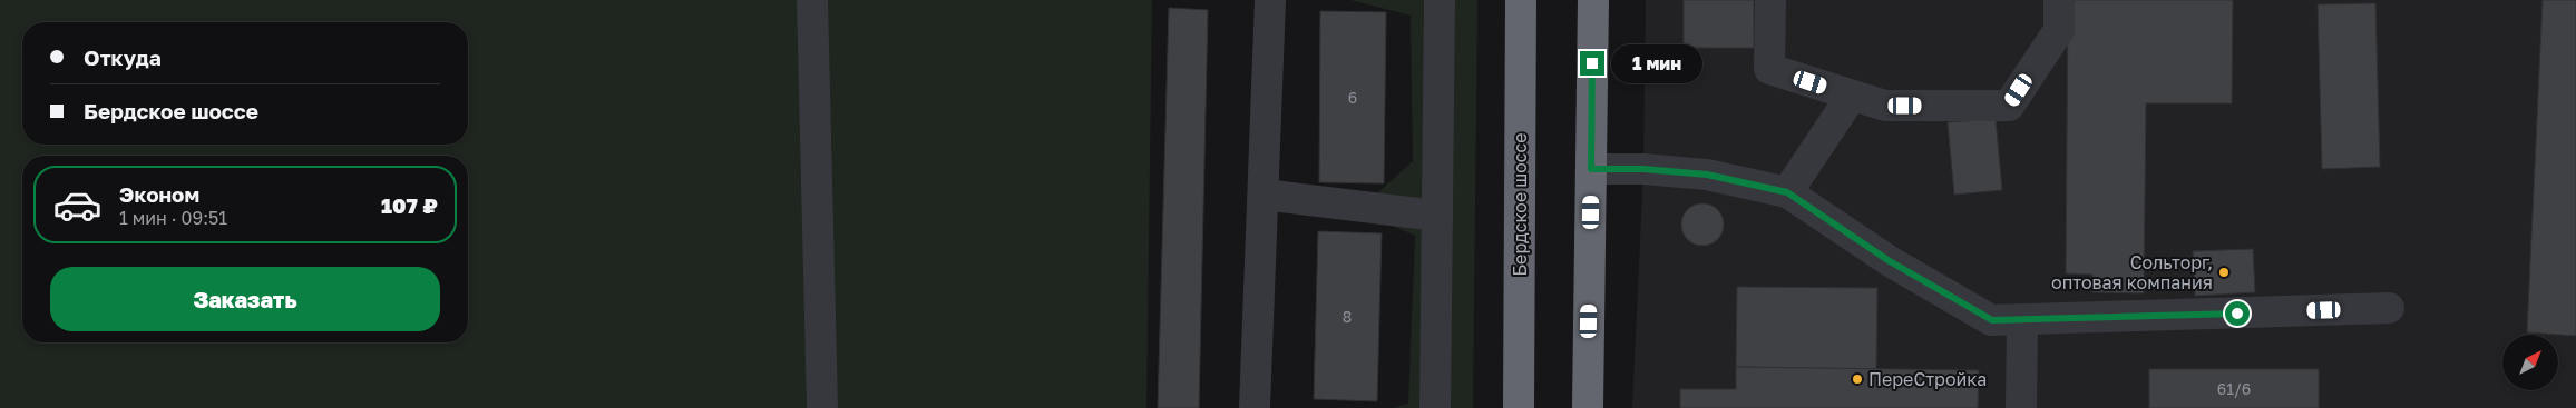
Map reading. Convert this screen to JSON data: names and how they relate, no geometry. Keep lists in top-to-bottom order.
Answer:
{
  "streets": {
    "highway": ["Бердское шоссе"]
  },
  "places": ["Сольторг, оптовая компания", "ПереСтройка"],
  "house_numbers": ["6", "8", "61/6"],
  "north": "top right",
  "page": {
    "banner": ["Откуда", "Бердское шоссе"],
    "bubble": "1 мин",
    "list": [
      {
        "name": "Эконом",
        "note": "1 мин · 09:51",
        "value": "107 ₽"
      }
    ],
    "buttons": "Заказать"
  }
}
